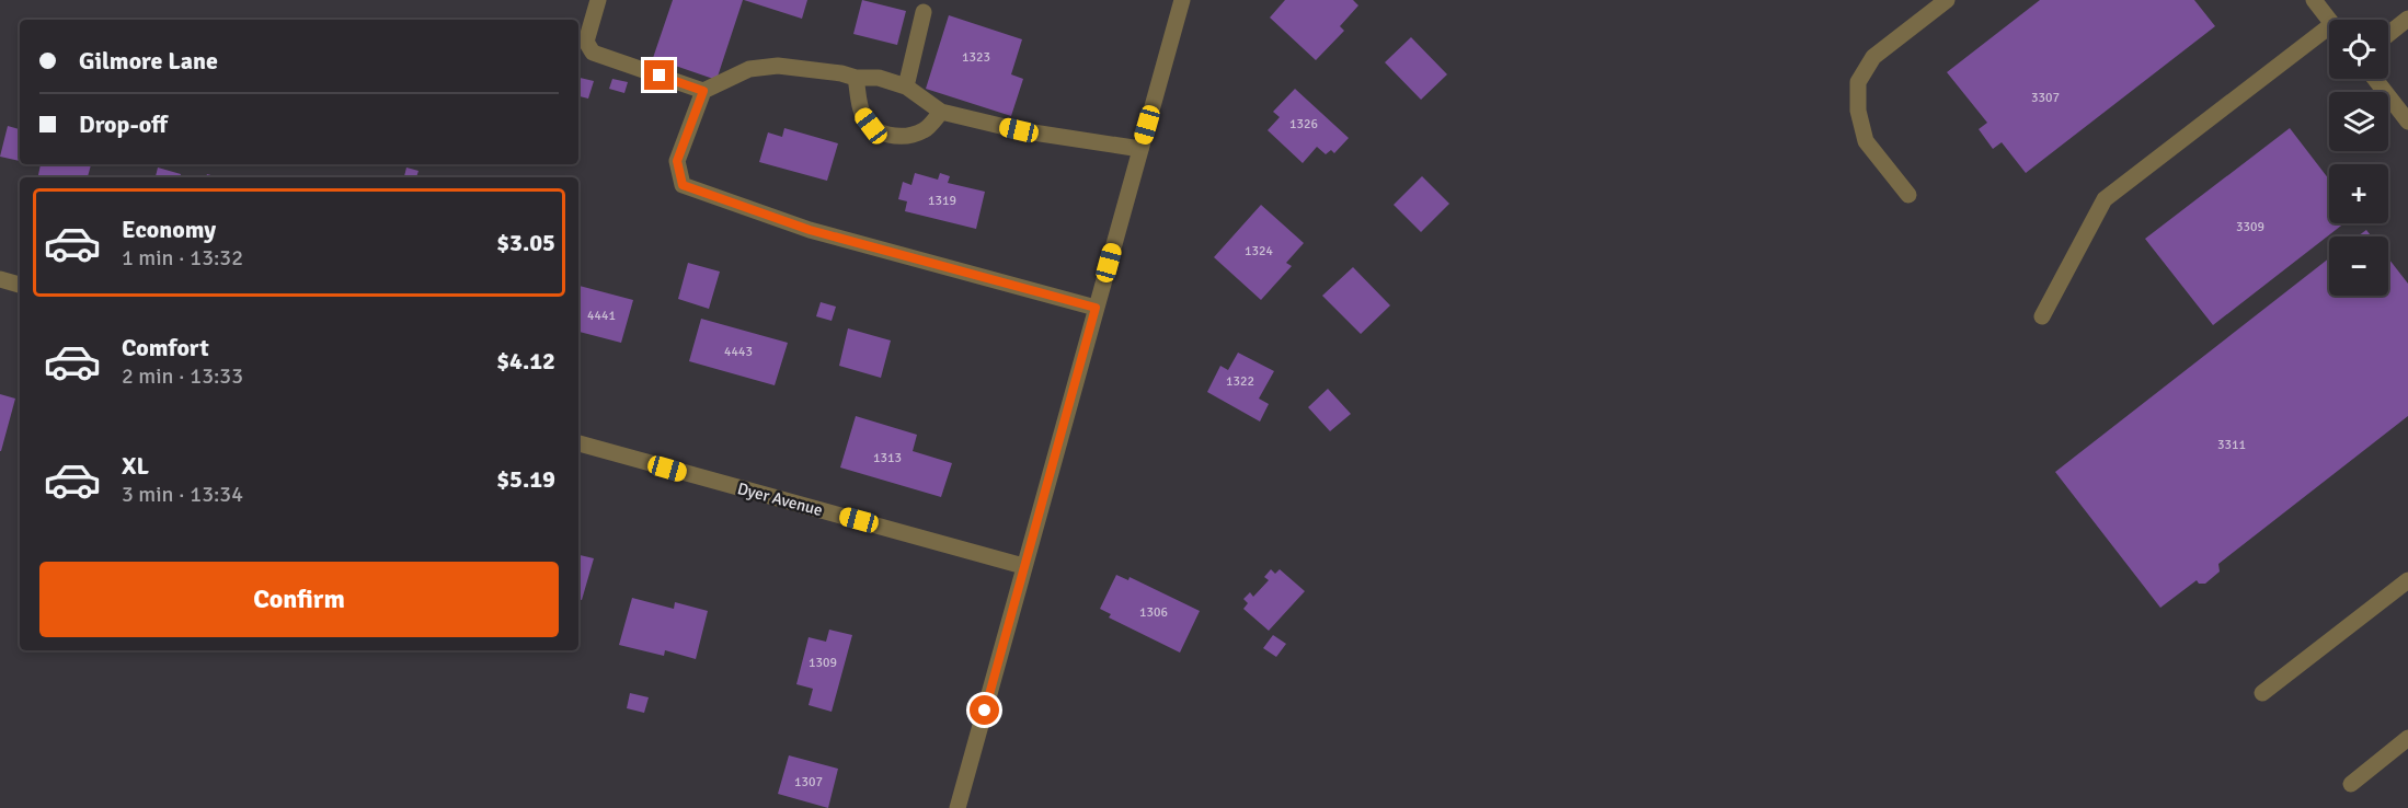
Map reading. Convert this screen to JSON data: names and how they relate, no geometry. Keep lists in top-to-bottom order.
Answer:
{
  "streets": {
    "street": ["Dyer Avenue"]
  },
  "house_numbers": [
    "1323",
    "3307",
    "1326",
    "1319",
    "3309",
    "1324",
    "4441",
    "4443",
    "1322",
    "3311",
    "1313",
    "1306",
    "1309",
    "1307"
  ],
  "page": {
    "map_buttons": ["+", "−"],
    "banner": ["Gilmore Lane", "Drop-off"],
    "list": [
      {
        "name": "Economy",
        "note": "1 min · 13:32",
        "value": "$3.05"
      },
      {
        "name": "Comfort",
        "note": "2 min · 13:33",
        "value": "$4.12"
      },
      {
        "name": "XL",
        "note": "3 min · 13:34",
        "value": "$5.19"
      }
    ],
    "buttons": "Confirm"
  }
}
